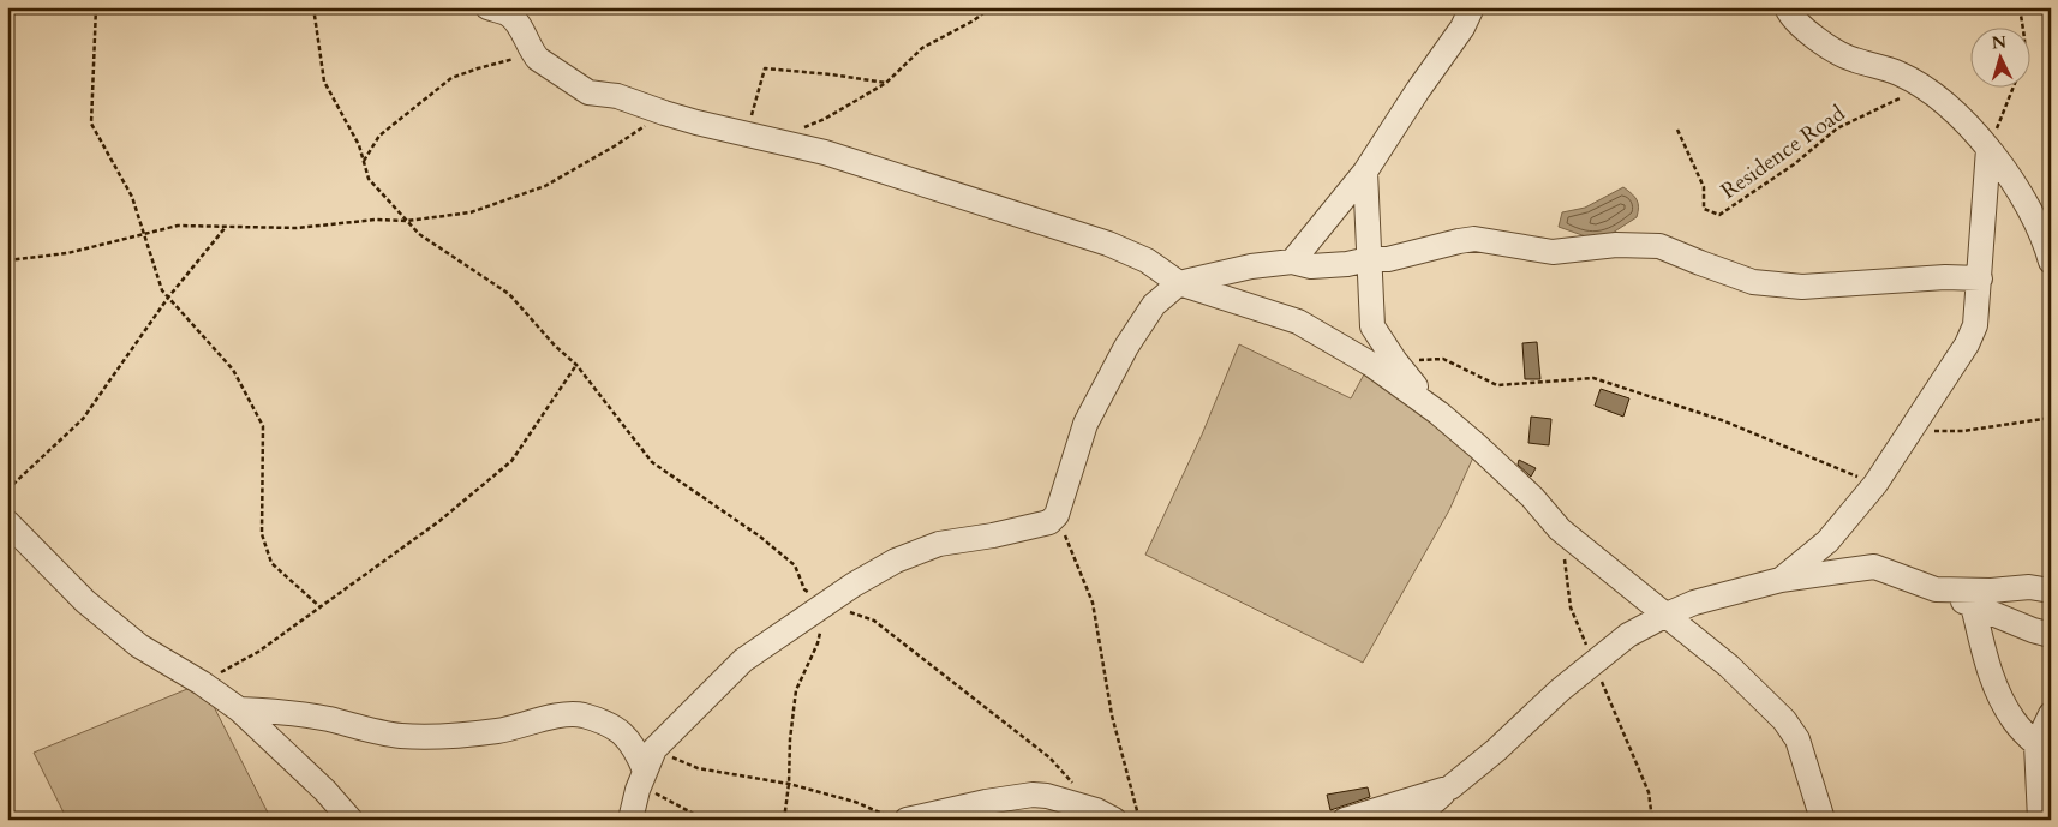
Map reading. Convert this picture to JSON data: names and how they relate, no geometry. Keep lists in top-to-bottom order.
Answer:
{
  "streets": {
    "path": ["Residence Road"]
  },
  "north": "top"
}
